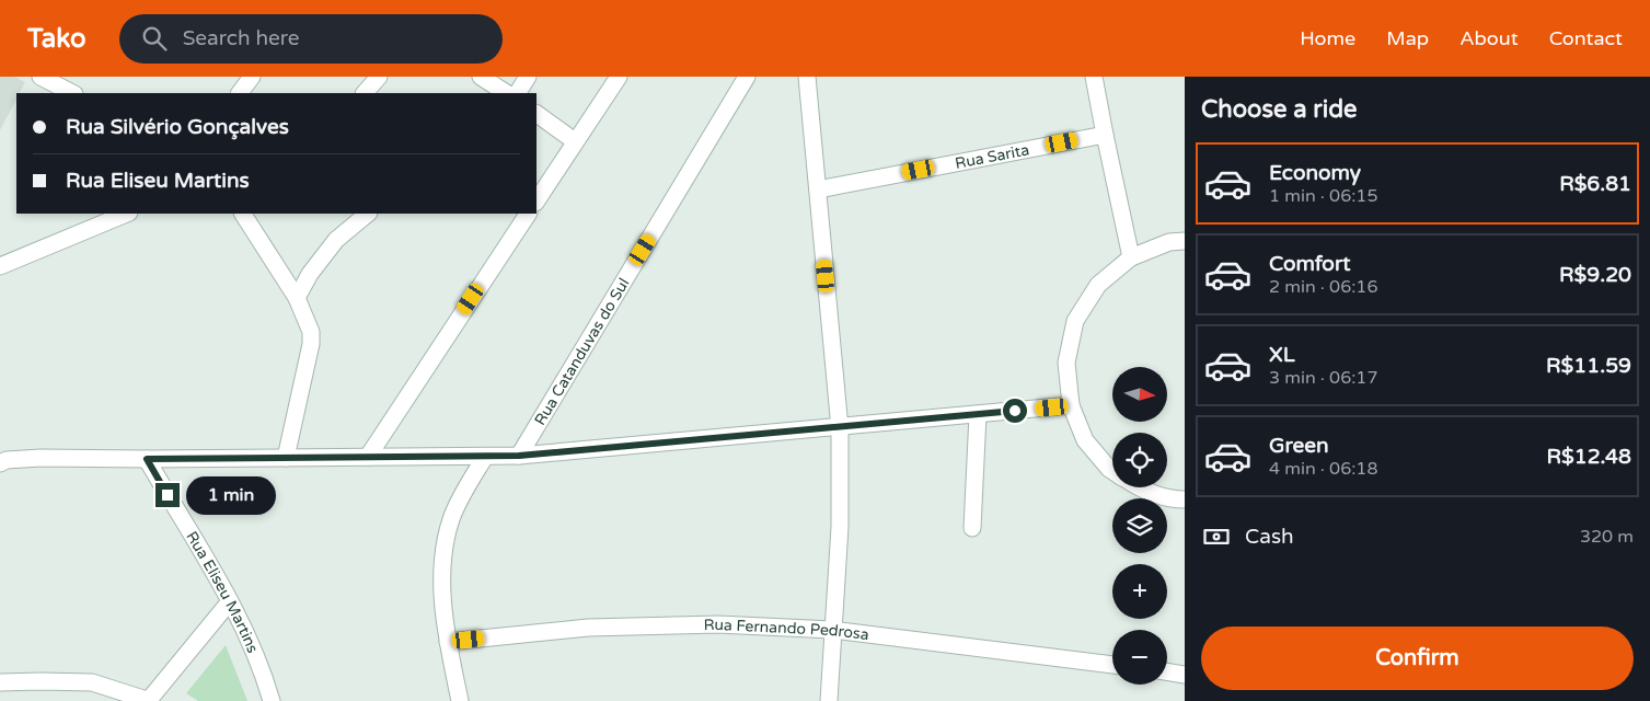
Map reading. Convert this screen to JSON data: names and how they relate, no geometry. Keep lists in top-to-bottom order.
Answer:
{
  "streets": {
    "street": [
      "Rua Sarita",
      "Rua Catanduvas do Sul",
      "Rua Eliseu Martins",
      "Rua Fernando Pedrosa"
    ]
  },
  "north": "right",
  "page": {
    "header": "Tako",
    "search": "Search here",
    "nav": [
      "Home",
      "Map",
      "About",
      "Contact"
    ],
    "heading": "Choose a ride",
    "banner": ["Rua Silvério Gonçalves", "Rua Eliseu Martins"],
    "list": [
      {
        "name": "Economy",
        "note": "1 min · 06:15",
        "value": "R$6.81"
      },
      {
        "name": "Comfort",
        "note": "2 min · 06:16",
        "value": "R$9.20"
      },
      {
        "name": "XL",
        "note": "3 min · 06:17",
        "value": "R$11.59"
      },
      {
        "name": "Green",
        "note": "4 min · 06:18",
        "value": "R$12.48"
      }
    ],
    "map_buttons": ["+", "−"],
    "bubble": "1 min",
    "pay": ["Cash", "320 m"],
    "buttons": "Confirm"
  }
}
